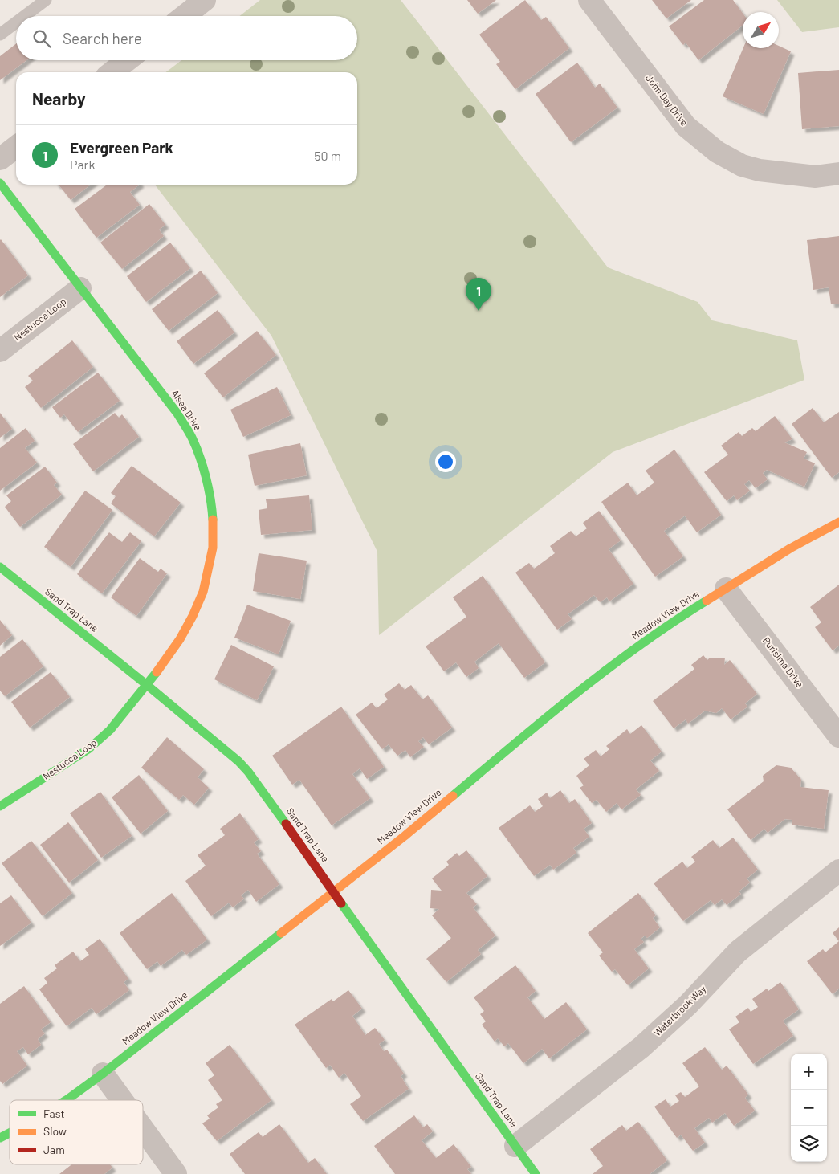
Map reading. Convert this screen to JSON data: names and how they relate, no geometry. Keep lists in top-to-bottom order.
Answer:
{
  "streets": {
    "street": [
      "John Day Drive",
      "Nestucca Loop",
      "Alsea Drive",
      "Sand Trap Lane",
      "Meadow View Drive",
      "Purisima Drive",
      "Waterbrook Way"
    ]
  },
  "crossings": [
    ["Nestucca Loop", "Alsea Drive"],
    ["Nestucca Loop", "Sand Trap Lane"],
    ["Alsea Drive", "Sand Trap Lane"],
    ["Sand Trap Lane", "Meadow View Drive"],
    ["Sand Trap Lane", "Waterbrook Way"],
    ["Meadow View Drive", "Purisima Drive"]
  ],
  "legend": ["Fast", "Slow", "Jam"],
  "north": "top right",
  "page": {
    "search": "Search here",
    "heading": "Nearby",
    "list": [
      {
        "mark": "1",
        "name": "Evergreen Park",
        "note": "Park",
        "value": "50 m"
      }
    ],
    "pins": "1",
    "map_buttons": ["+", "−"]
  }
}
